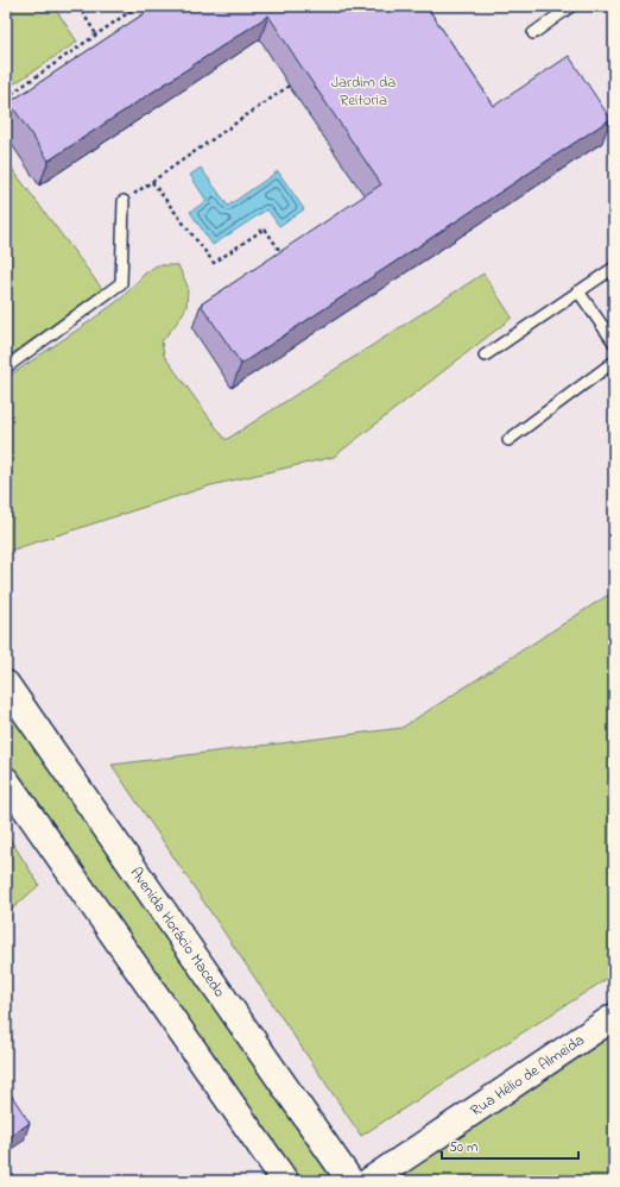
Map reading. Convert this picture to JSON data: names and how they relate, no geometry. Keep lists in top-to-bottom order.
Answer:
{
  "streets": {
    "street": ["Avenida Horácio Macedo", "Rua Hélio de Almeida"]
  },
  "parks": ["Jardim da Reitoria"],
  "scale_bar": "50 m"
}
